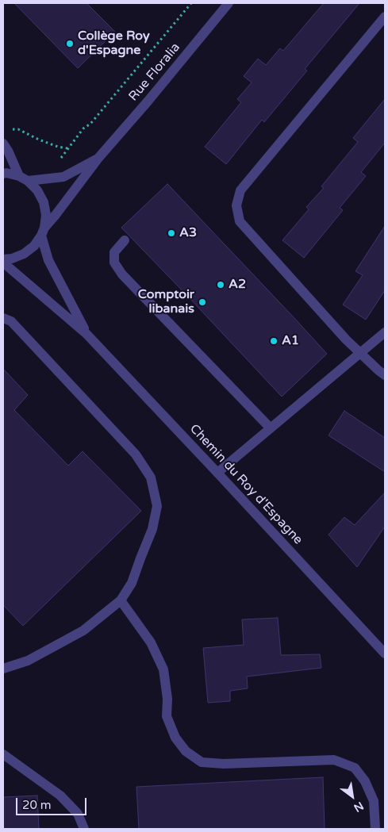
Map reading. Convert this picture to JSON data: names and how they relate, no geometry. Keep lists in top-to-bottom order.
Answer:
{
  "streets": {
    "street": ["Rue Floralia", "Chemin du Roy d'Espagne"]
  },
  "crossings": [
    ["Rue Floralia", "Chemin du Roy d'Espagne"]
  ],
  "places": [
    "Collège Roy d'Espagne",
    "A3",
    "A2",
    "Comptoir libanais",
    "A1"
  ],
  "scale_bar": "20 m",
  "north": "bottom right"
}
